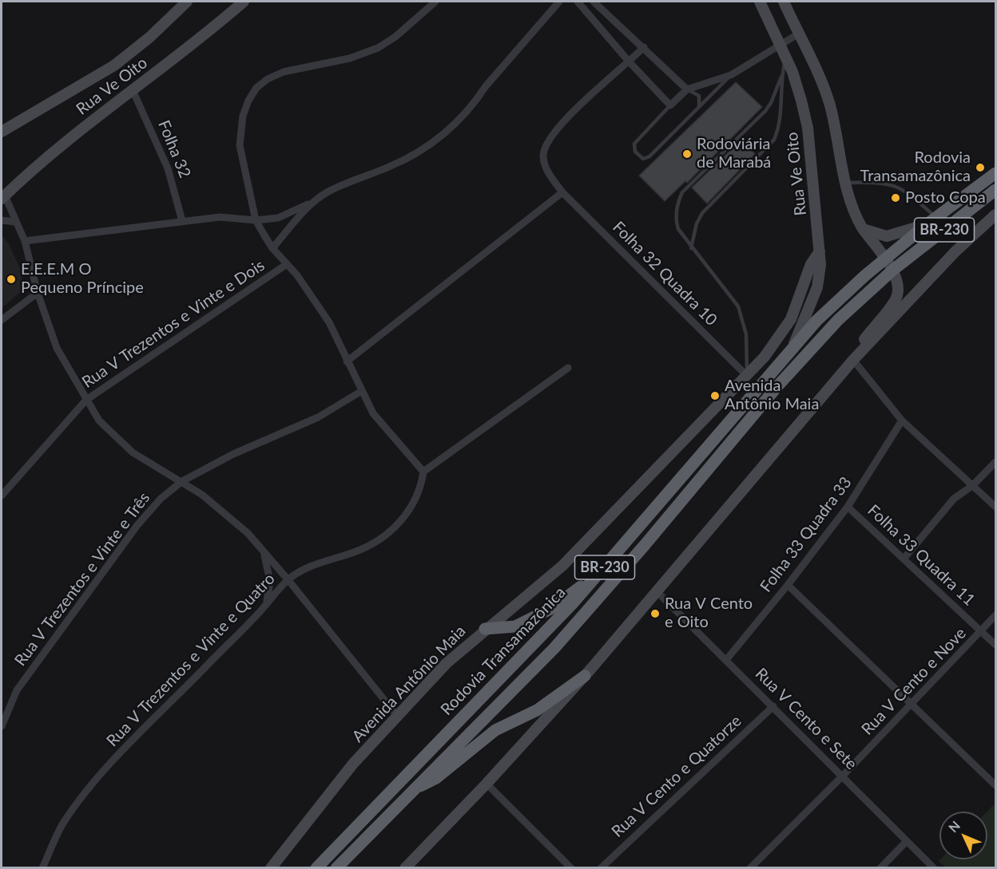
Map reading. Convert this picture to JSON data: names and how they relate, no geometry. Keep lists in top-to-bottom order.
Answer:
{
  "streets": {
    "highway": ["BR-230", "Rodovia Transamazônica"],
    "main road": ["Rua Ve Oito", "Avenida Antônio Maia"],
    "street": [
      "Folha 32",
      "Folha 32 Quadra 10",
      "Rua V Trezentos e Vinte e Dois",
      "Folha 33 Quadra 33",
      "Folha 33 Quadra 11",
      "Rua V Trezentos e Vinte e Três",
      "Rua V Trezentos e Vinte e Quatro",
      "Rua V Cento e Nove",
      "Rua V Cento e Sete",
      "Rua V Cento e Quatorze"
    ]
  },
  "crossings": [
    ["Rua Ve Oito", "Folha 32"],
    ["Rua Ve Oito", "Rodovia Transamazônica"],
    ["Rua Ve Oito", "Avenida Antônio Maia"],
    ["Folha 32", "Rua V Trezentos e Vinte e Dois"],
    ["Folha 32 Quadra 10", "Avenida Antônio Maia"],
    ["Folha 33 Quadra 33", "Folha 33 Quadra 11"],
    ["Folha 33 Quadra 33", "Rua V Cento e Sete"],
    ["Folha 33 Quadra 11", "Rua V Cento e Nove"],
    ["Rua V Cento e Nove", "Rua V Cento e Sete"],
    ["Rua V Cento e Sete", "Rua V Cento e Quatorze"]
  ],
  "places": [
    "Rodoviária de Marabá",
    "Rodovia Transamazônica",
    "Posto Copa",
    "E.E.E.M O Pequeno Príncipe",
    "Avenida Antônio Maia",
    "Rua V Cento e Oito"
  ],
  "north": "top left"
}
